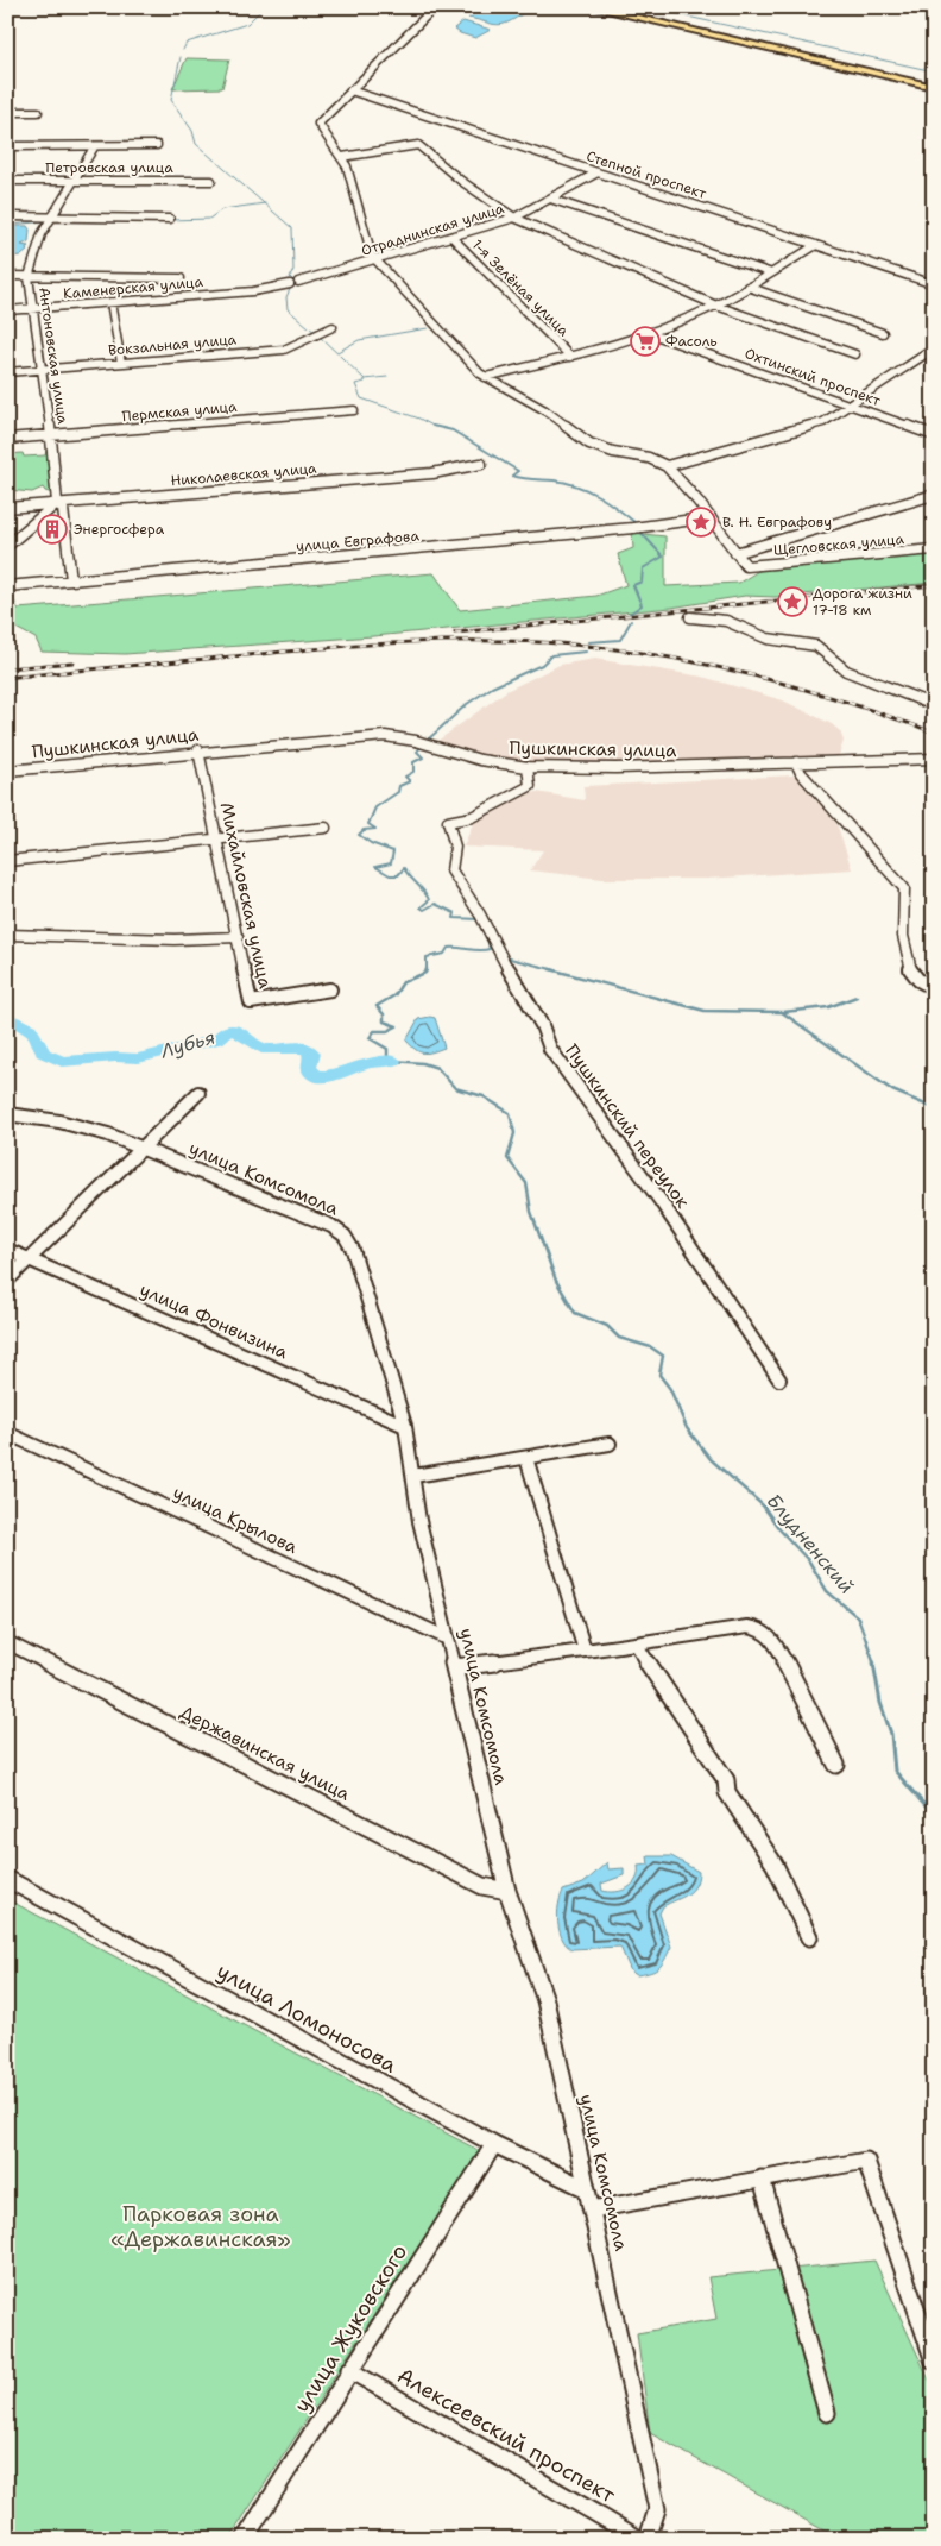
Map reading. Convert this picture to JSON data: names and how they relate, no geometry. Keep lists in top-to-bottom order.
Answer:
{
  "streets": {
    "street": [
      "Петровская улица",
      "Степной проспект",
      "Отраднинская улица",
      "Каменерская улица",
      "1-я Зелёная улица",
      "Вокзальная улица",
      "Антоновская улица",
      "Охтинский проспект",
      "Пермская улица",
      "Николаевская улица",
      "улица Евграфова",
      "Щегловская улица",
      "Пушкинская улица",
      "Михайловская улица",
      "Пушкинский переулок",
      "улица Комсомола",
      "улица Фонвизина",
      "улица Крылова",
      "Державинская улица",
      "улица Ломоносова",
      "улица Жуковского",
      "Алексеевский проспект"
    ]
  },
  "crossings": [
    ["Петровская улица", "Антоновская улица"],
    ["Степной проспект", "Отраднинская улица"],
    ["Отраднинская улица", "Каменерская улица"],
    ["Отраднинская улица", "1-я Зелёная улица"],
    ["Каменерская улица", "Антоновская улица"],
    ["Вокзальная улица", "Антоновская улица"],
    ["Антоновская улица", "Пермская улица"],
    ["Антоновская улица", "Николаевская улица"],
    ["Антоновская улица", "улица Евграфова"],
    ["Пушкинская улица", "Михайловская улица"],
    ["Пушкинская улица", "Пушкинский переулок"],
    ["улица Комсомола", "улица Фонвизина"],
    ["улица Комсомола", "улица Крылова"],
    ["улица Комсомола", "Державинская улица"],
    ["улица Комсомола", "улица Ломоносова"],
    ["улица Ломоносова", "улица Жуковского"],
    ["улица Жуковского", "Алексеевский проспект"]
  ],
  "water": ["Лубья", "Блудненский"],
  "parks": ["Парковая зона «Державинская»"],
  "places": {
    "supermarket": ["Фасоль"],
    "place": ["В. Н. Евграфову", "Дорога жизни 17-18 км"],
    "building": ["Энергосфера"]
  }
}
